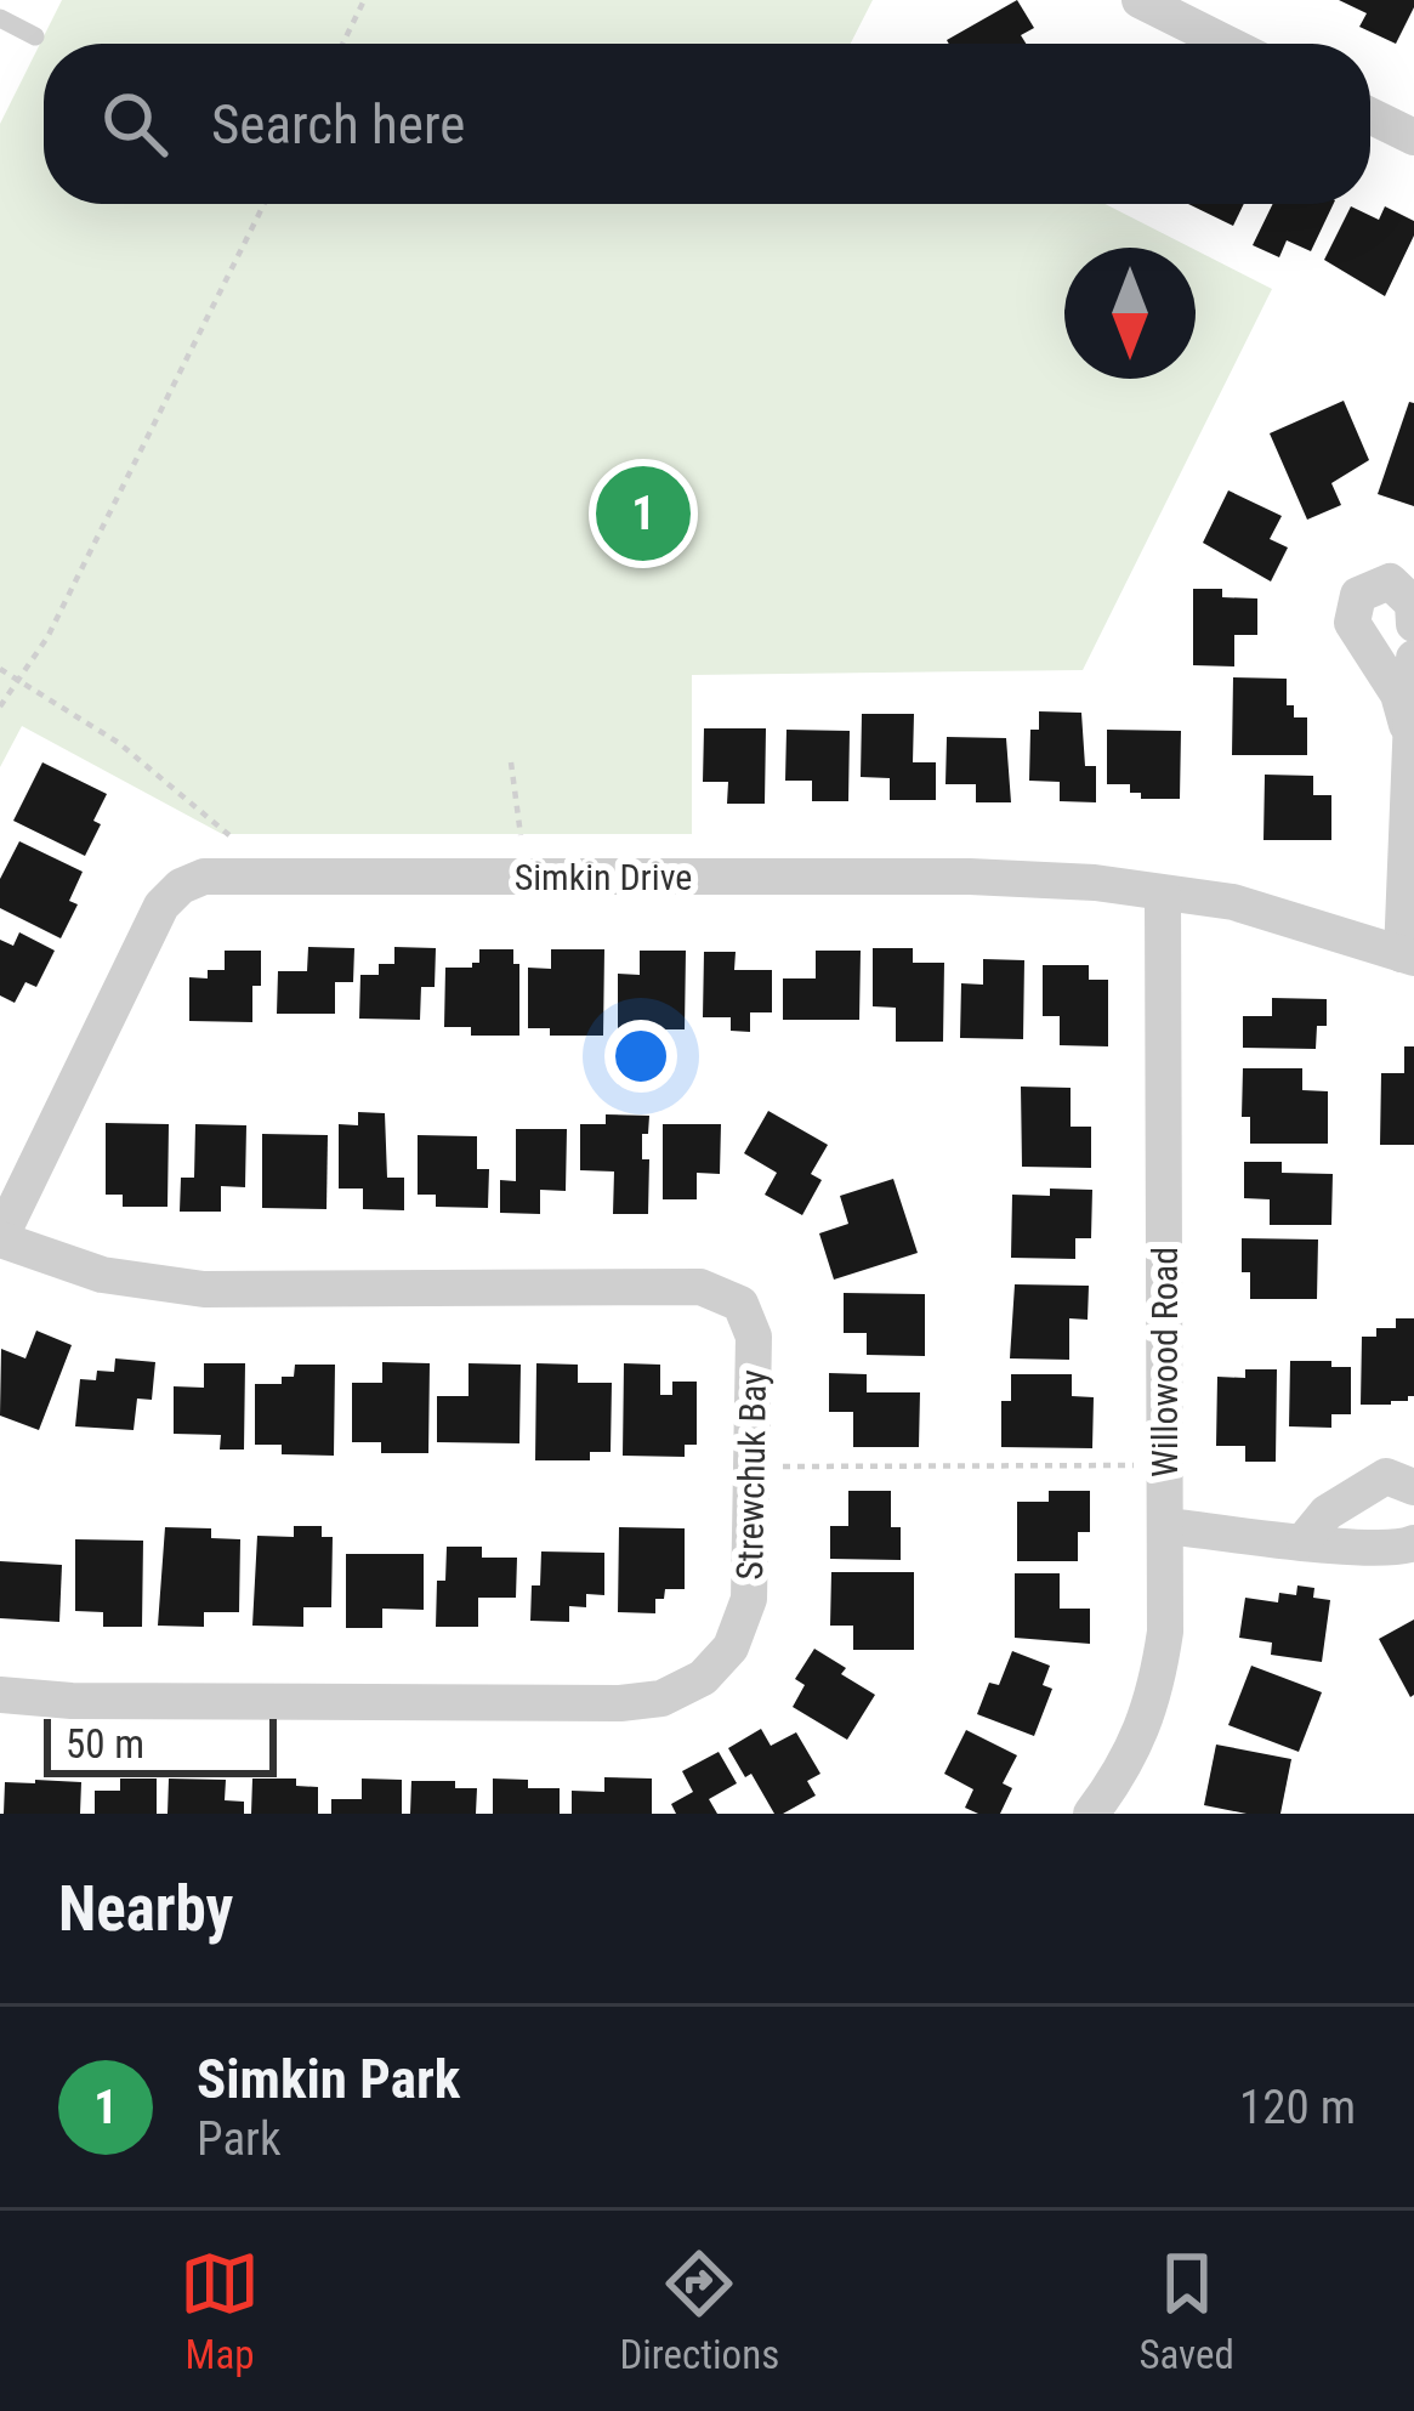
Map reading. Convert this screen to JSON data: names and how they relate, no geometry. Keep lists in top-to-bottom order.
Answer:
{
  "streets": {
    "street": ["Simkin Drive", "Willowood Road", "Strewchuk Bay"]
  },
  "crossings": [
    ["Simkin Drive", "Willowood Road"],
    ["Simkin Drive", "Strewchuk Bay"]
  ],
  "scale_bar": "50 m",
  "north": "bottom",
  "page": {
    "search": "Search here",
    "pins": "1",
    "scale": "50 m",
    "heading": "Nearby",
    "list": [
      {
        "mark": "1",
        "name": "Simkin Park",
        "note": "Park",
        "value": "120 m"
      }
    ],
    "nav": ["Map", "Directions", "Saved"]
  }
}
